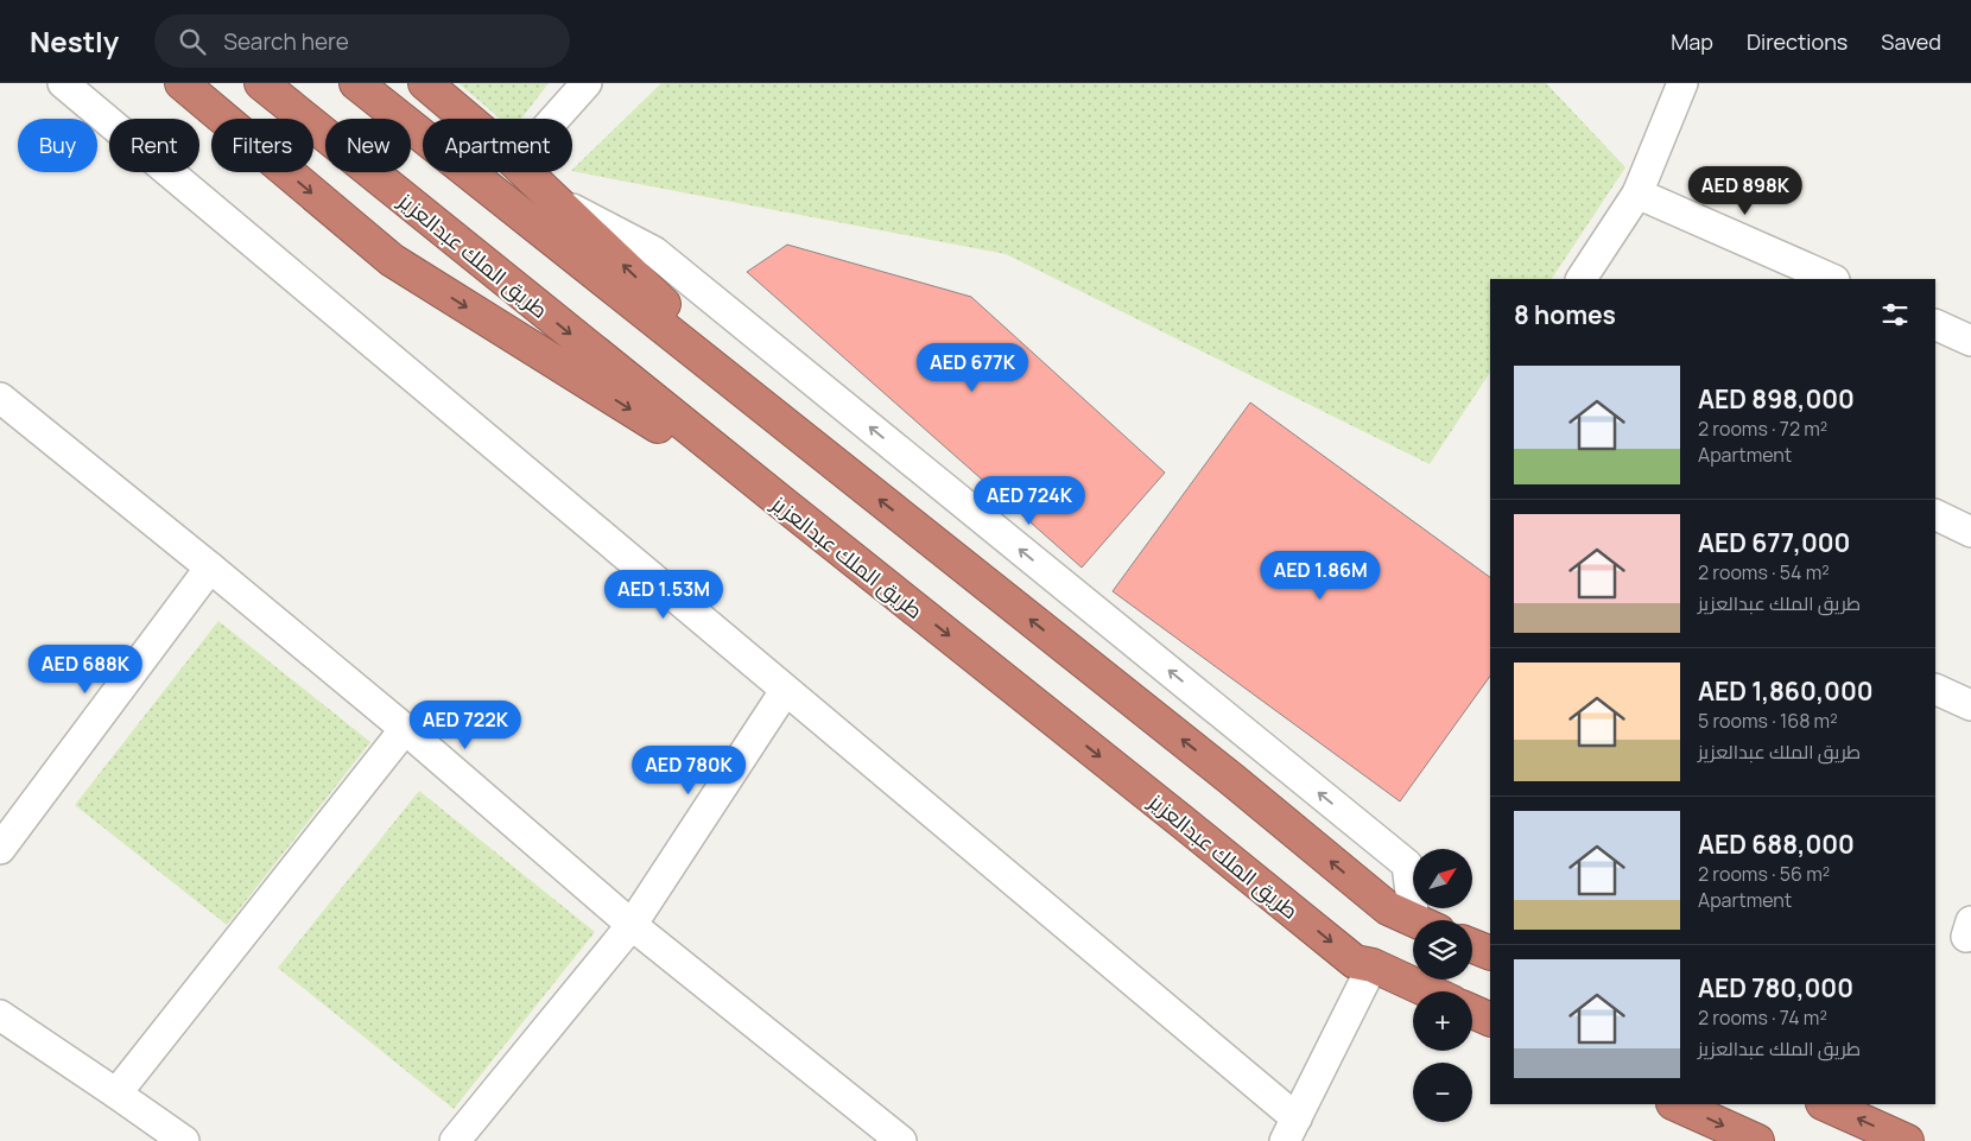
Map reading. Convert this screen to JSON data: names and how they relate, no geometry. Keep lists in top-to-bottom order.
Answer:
{
  "streets": {
    "highway": ["طريق الملك عبدالعزيز"]
  },
  "north": "top right",
  "page": {
    "header": "Nestly",
    "search": "Search here",
    "nav": ["Map", "Directions", "Saved"],
    "chip": [
      "Buy",
      "Rent",
      "Filters",
      "New",
      "Apartment"
    ],
    "price": [
      "AED 898K",
      "AED 677K",
      "AED 724K",
      "AED 1.86M",
      "AED 1.53M",
      "AED 688K",
      "AED 722K",
      "AED 780K"
    ],
    "heading": "8 homes",
    "list": [
      {
        "name": "AED 898,000",
        "note": "2 rooms · 72 m² · Apartment"
      },
      {
        "name": "AED 677,000",
        "note": "2 rooms · 54 m² · طريق الملك عبدالعزيز"
      },
      {
        "name": "AED 1,860,000",
        "note": "5 rooms · 168 m² · طريق الملك عبدالعزيز"
      },
      {
        "name": "AED 688,000",
        "note": "2 rooms · 56 m² · Apartment"
      },
      {
        "name": "AED 780,000",
        "note": "2 rooms · 74 m² · طريق الملك عبدالعزيز"
      }
    ],
    "map_buttons": ["+", "−"]
  }
}
